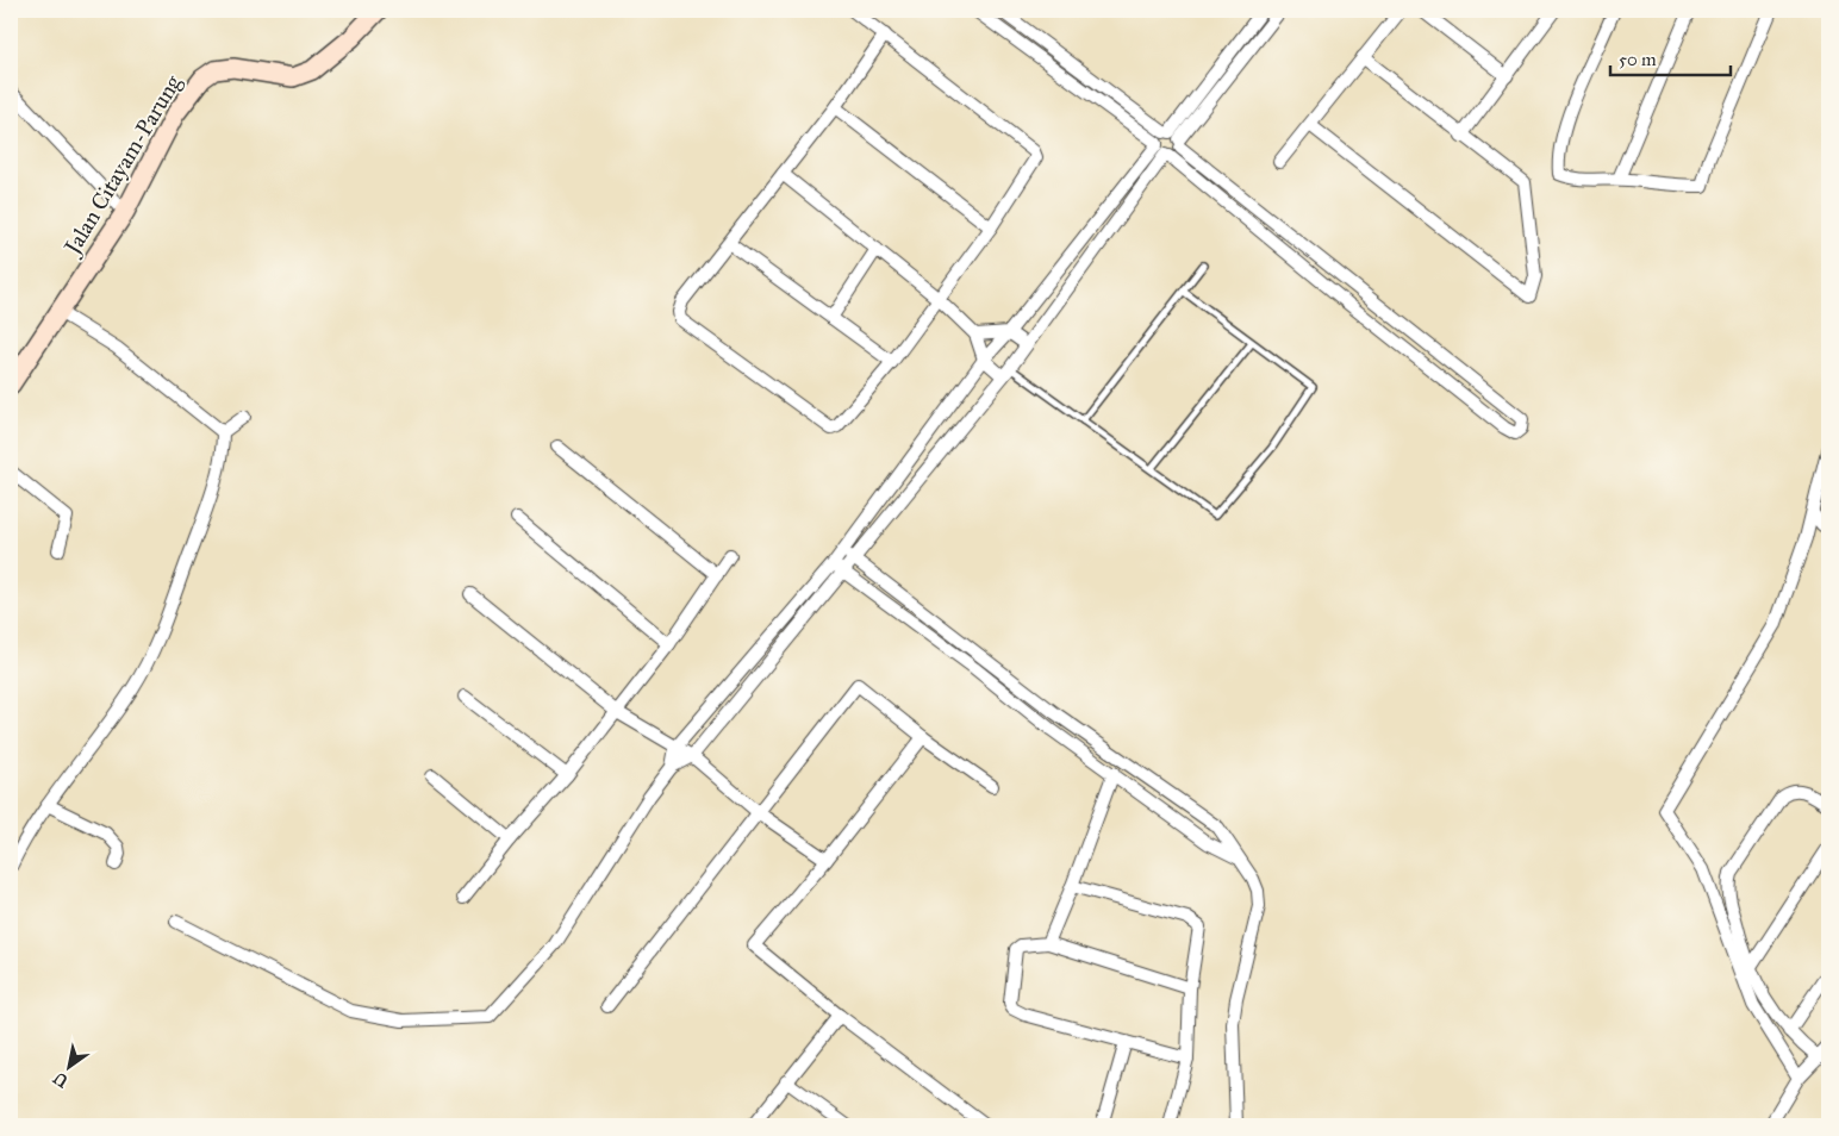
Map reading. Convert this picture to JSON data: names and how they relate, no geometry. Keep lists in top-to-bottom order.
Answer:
{
  "streets": {
    "main road": ["Jalan Citayam-Parung"]
  },
  "scale_bar": "50 m",
  "north": "bottom left"
}
